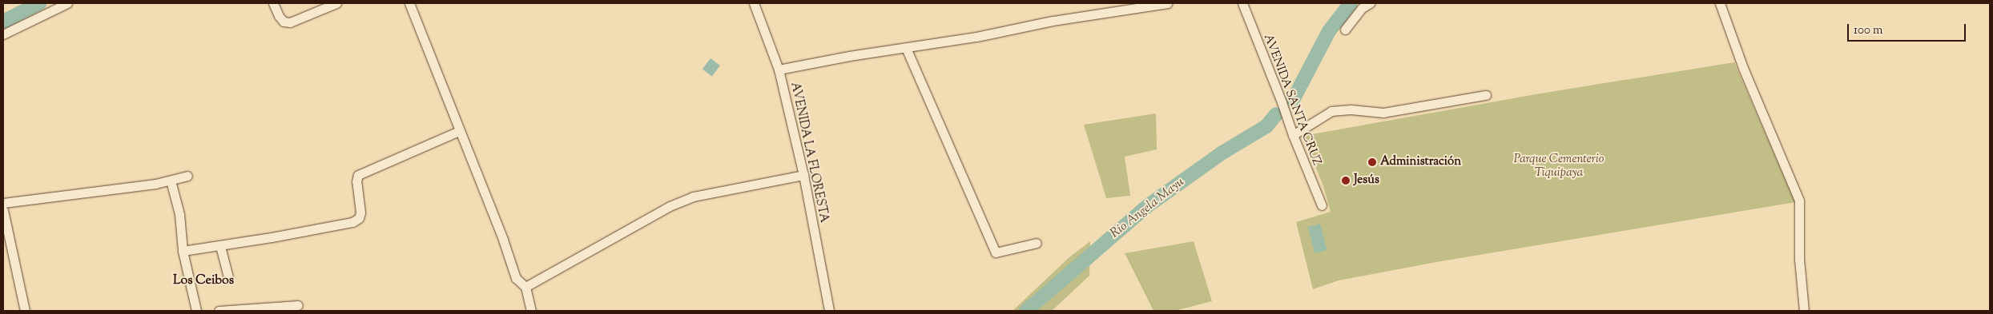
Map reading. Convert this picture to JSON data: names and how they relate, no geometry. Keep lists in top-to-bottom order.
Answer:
{
  "streets": {
    "street": ["AVENIDA SANTA CRUZ", "AVENIDA LA FLORESTA"]
  },
  "districts": ["Los Ceibos"],
  "water": ["Río Angela Mayu"],
  "parks": ["Parque Cementerio Tiquipaya"],
  "places": ["Administración", "Jesús"],
  "scale_bar": "100 m"
}
